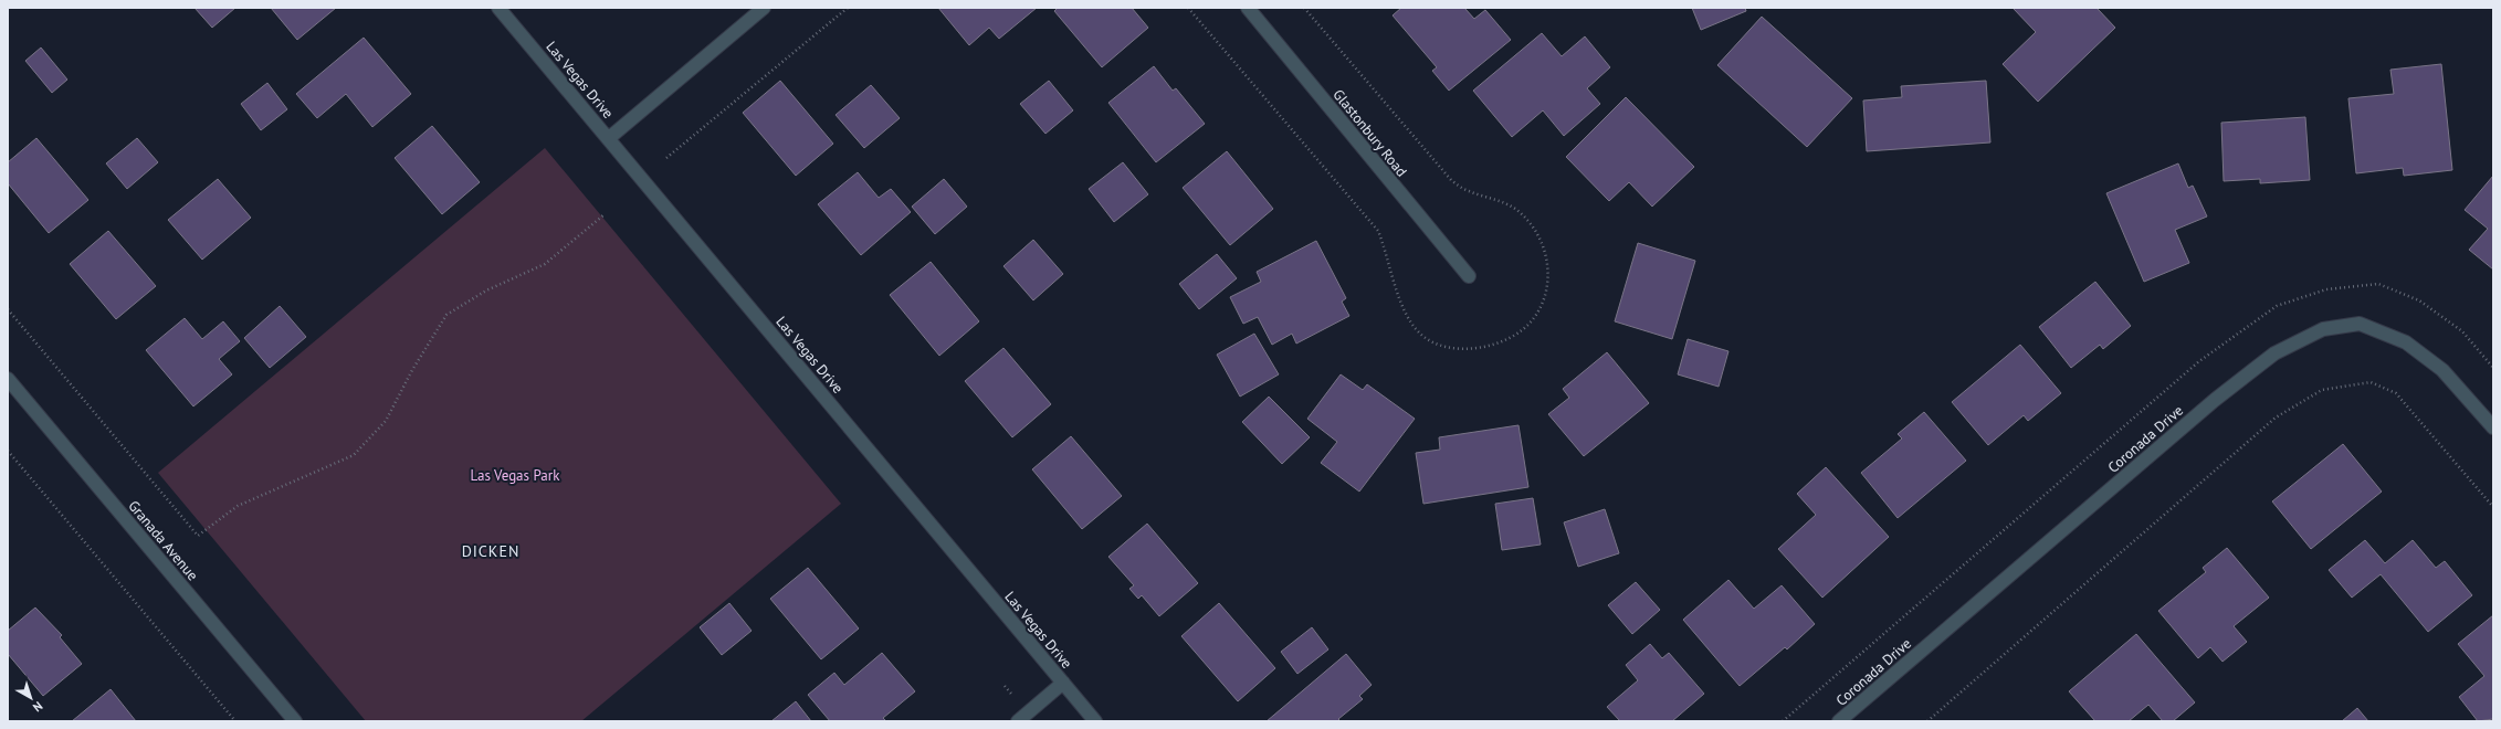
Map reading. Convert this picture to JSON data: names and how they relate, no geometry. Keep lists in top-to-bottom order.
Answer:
{
  "streets": {
    "street": [
      "Las Vegas Drive",
      "Glastonbury Road",
      "Coronada Drive",
      "Granada Avenue"
    ]
  },
  "districts": ["DICKEN"],
  "parks": ["Las Vegas Park"],
  "north": "bottom right"
}
